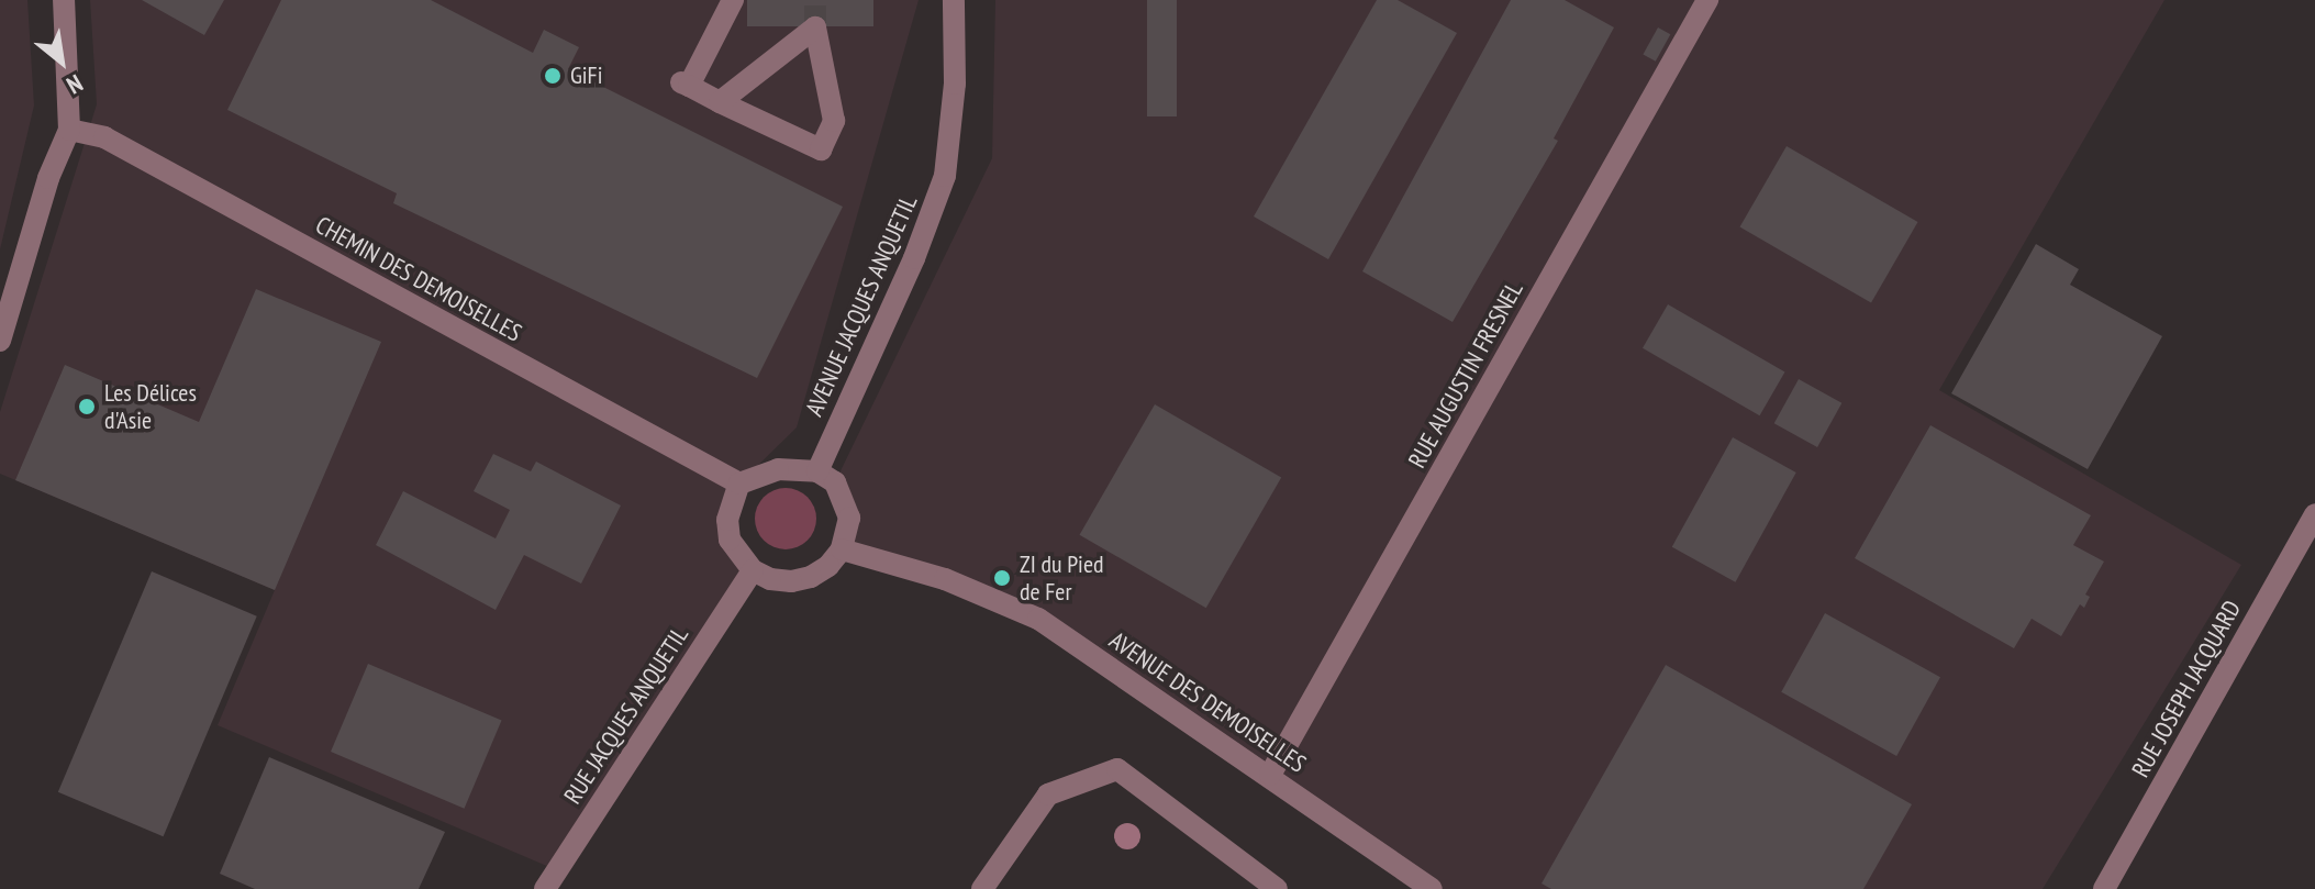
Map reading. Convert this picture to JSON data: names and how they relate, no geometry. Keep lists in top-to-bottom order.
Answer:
{
  "streets": {
    "street": [
      "CHEMIN DES DEMOISELLES",
      "AVENUE JACQUES ANQUETIL",
      "RUE AUGUSTIN FRESNEL",
      "RUE JOSEPH JACQUARD",
      "AVENUE DES DEMOISELLES",
      "RUE JACQUES ANQUETIL"
    ]
  },
  "crossings": [
    ["CHEMIN DES DEMOISELLES", "AVENUE JACQUES ANQUETIL"],
    ["CHEMIN DES DEMOISELLES", "AVENUE DES DEMOISELLES"],
    ["CHEMIN DES DEMOISELLES", "RUE JACQUES ANQUETIL"],
    ["AVENUE JACQUES ANQUETIL", "AVENUE DES DEMOISELLES"],
    ["AVENUE JACQUES ANQUETIL", "RUE JACQUES ANQUETIL"],
    ["RUE AUGUSTIN FRESNEL", "AVENUE DES DEMOISELLES"],
    ["AVENUE DES DEMOISELLES", "RUE JACQUES ANQUETIL"]
  ],
  "places": ["GiFi", "Les Délices d'Asie", "ZI du Pied de Fer"],
  "north": "bottom right"
}
